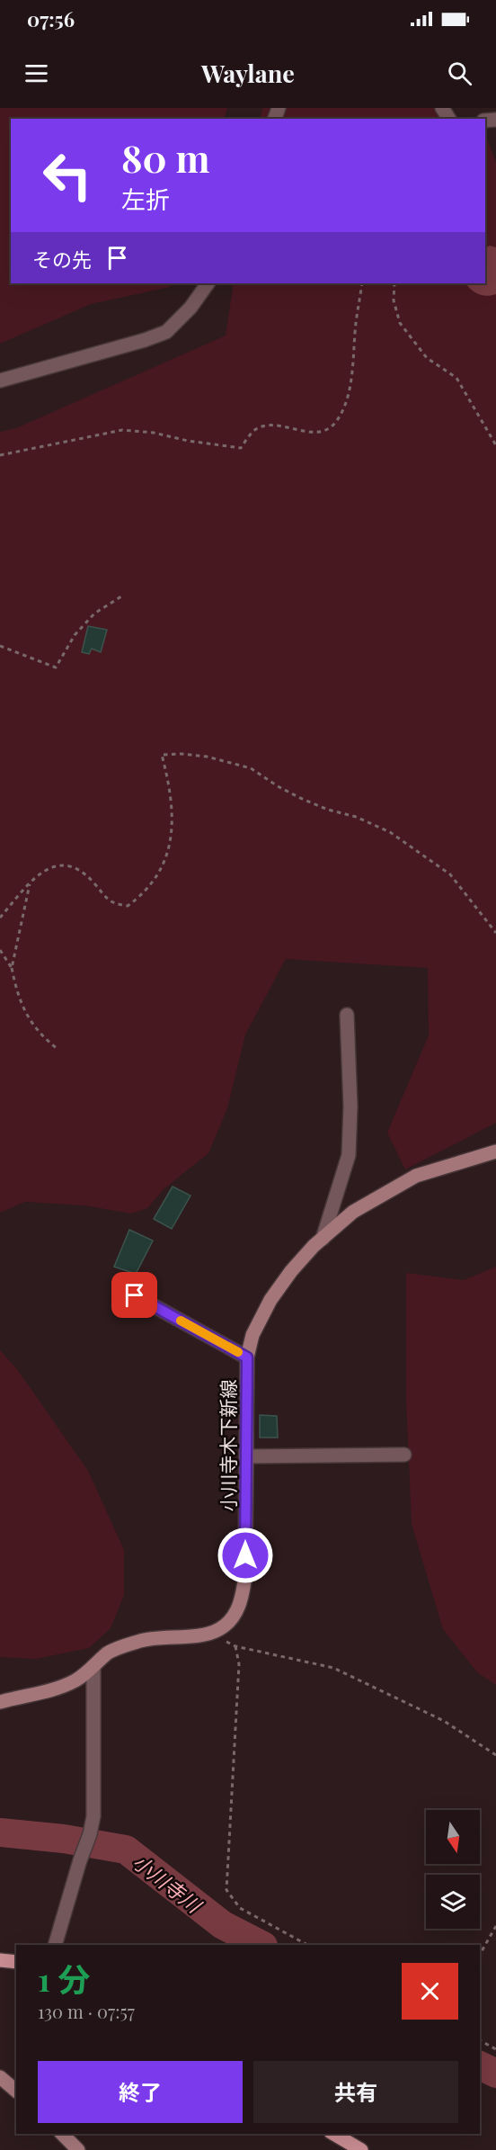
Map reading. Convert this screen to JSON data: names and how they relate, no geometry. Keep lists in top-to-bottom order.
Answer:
{
  "streets": {
    "main road": ["小川寺木下新線"]
  },
  "water": ["小川寺川"],
  "north": "bottom",
  "page": {
    "status": "07:56",
    "header": "Waylane",
    "turn": ["80 m", "左折"],
    "then": "その先",
    "heading": ["1 分", "130 m · 07:57"],
    "buttons": ["終了", "共有"]
  }
}
